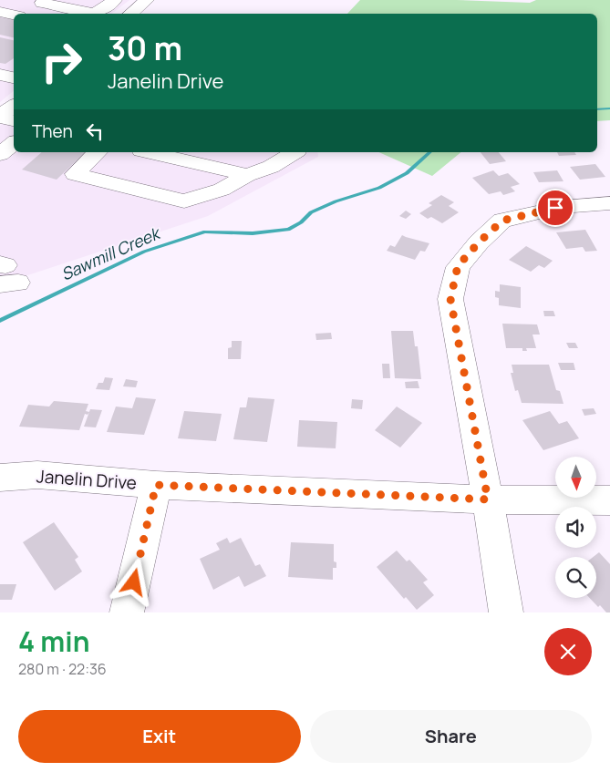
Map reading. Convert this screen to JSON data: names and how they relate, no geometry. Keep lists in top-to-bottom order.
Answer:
{
  "streets": {
    "street": ["Janelin Drive"]
  },
  "water": ["Sawmill Creek"],
  "north": "bottom",
  "page": {
    "turn": ["30 m", "Janelin Drive"],
    "then": "Then",
    "heading": ["4 min", "280 m · 22:36"],
    "buttons": ["Exit", "Share"]
  }
}
